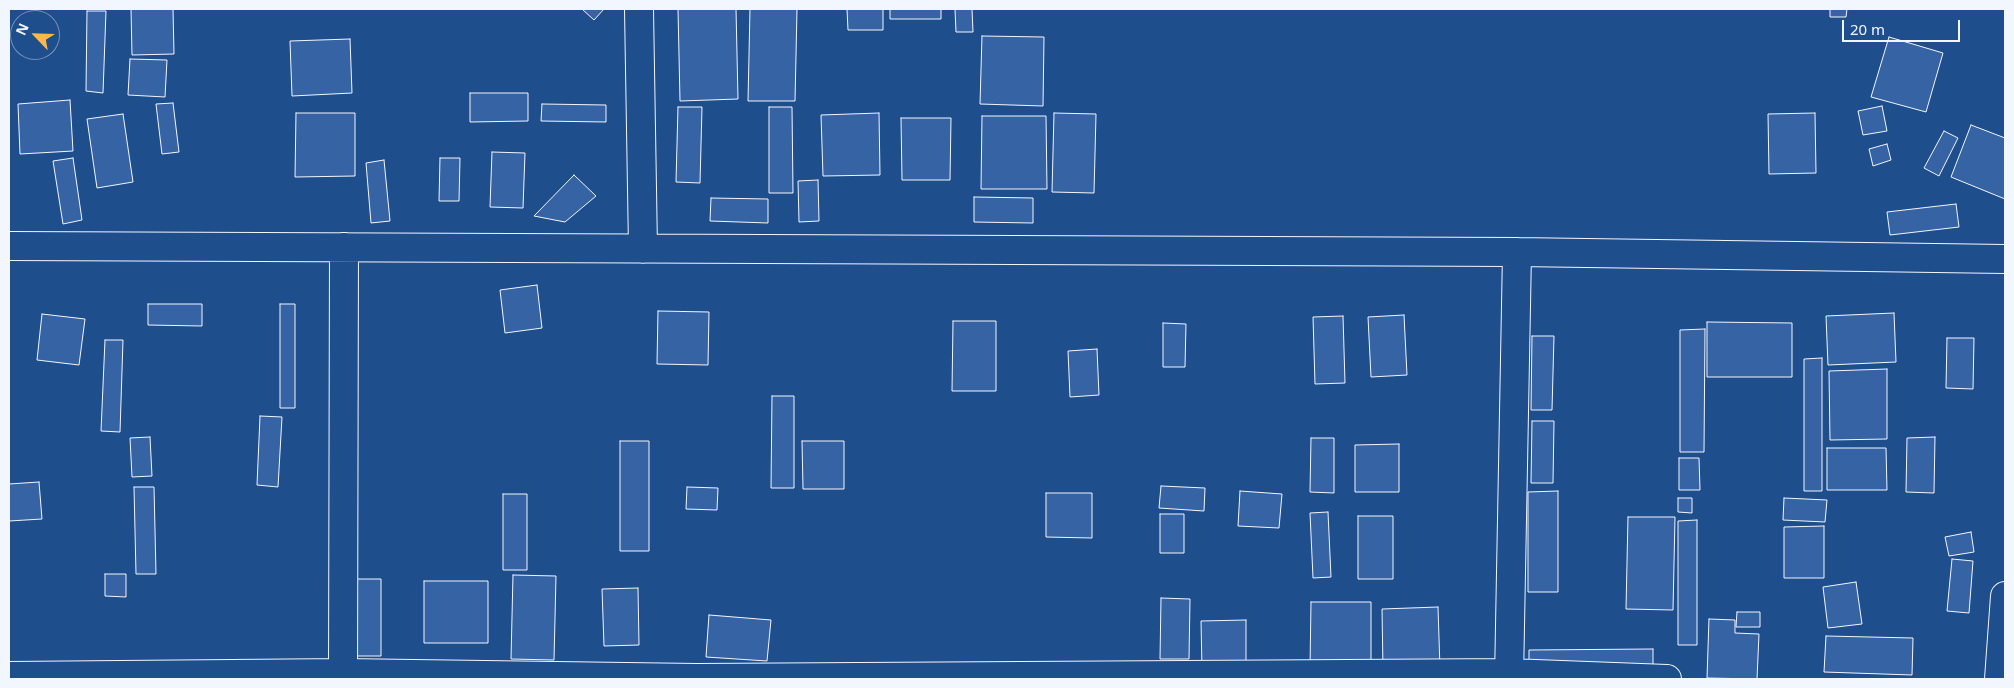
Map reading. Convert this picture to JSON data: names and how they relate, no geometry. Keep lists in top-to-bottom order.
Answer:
{
  "scale_bar": "20 m",
  "north": "top left"
}
